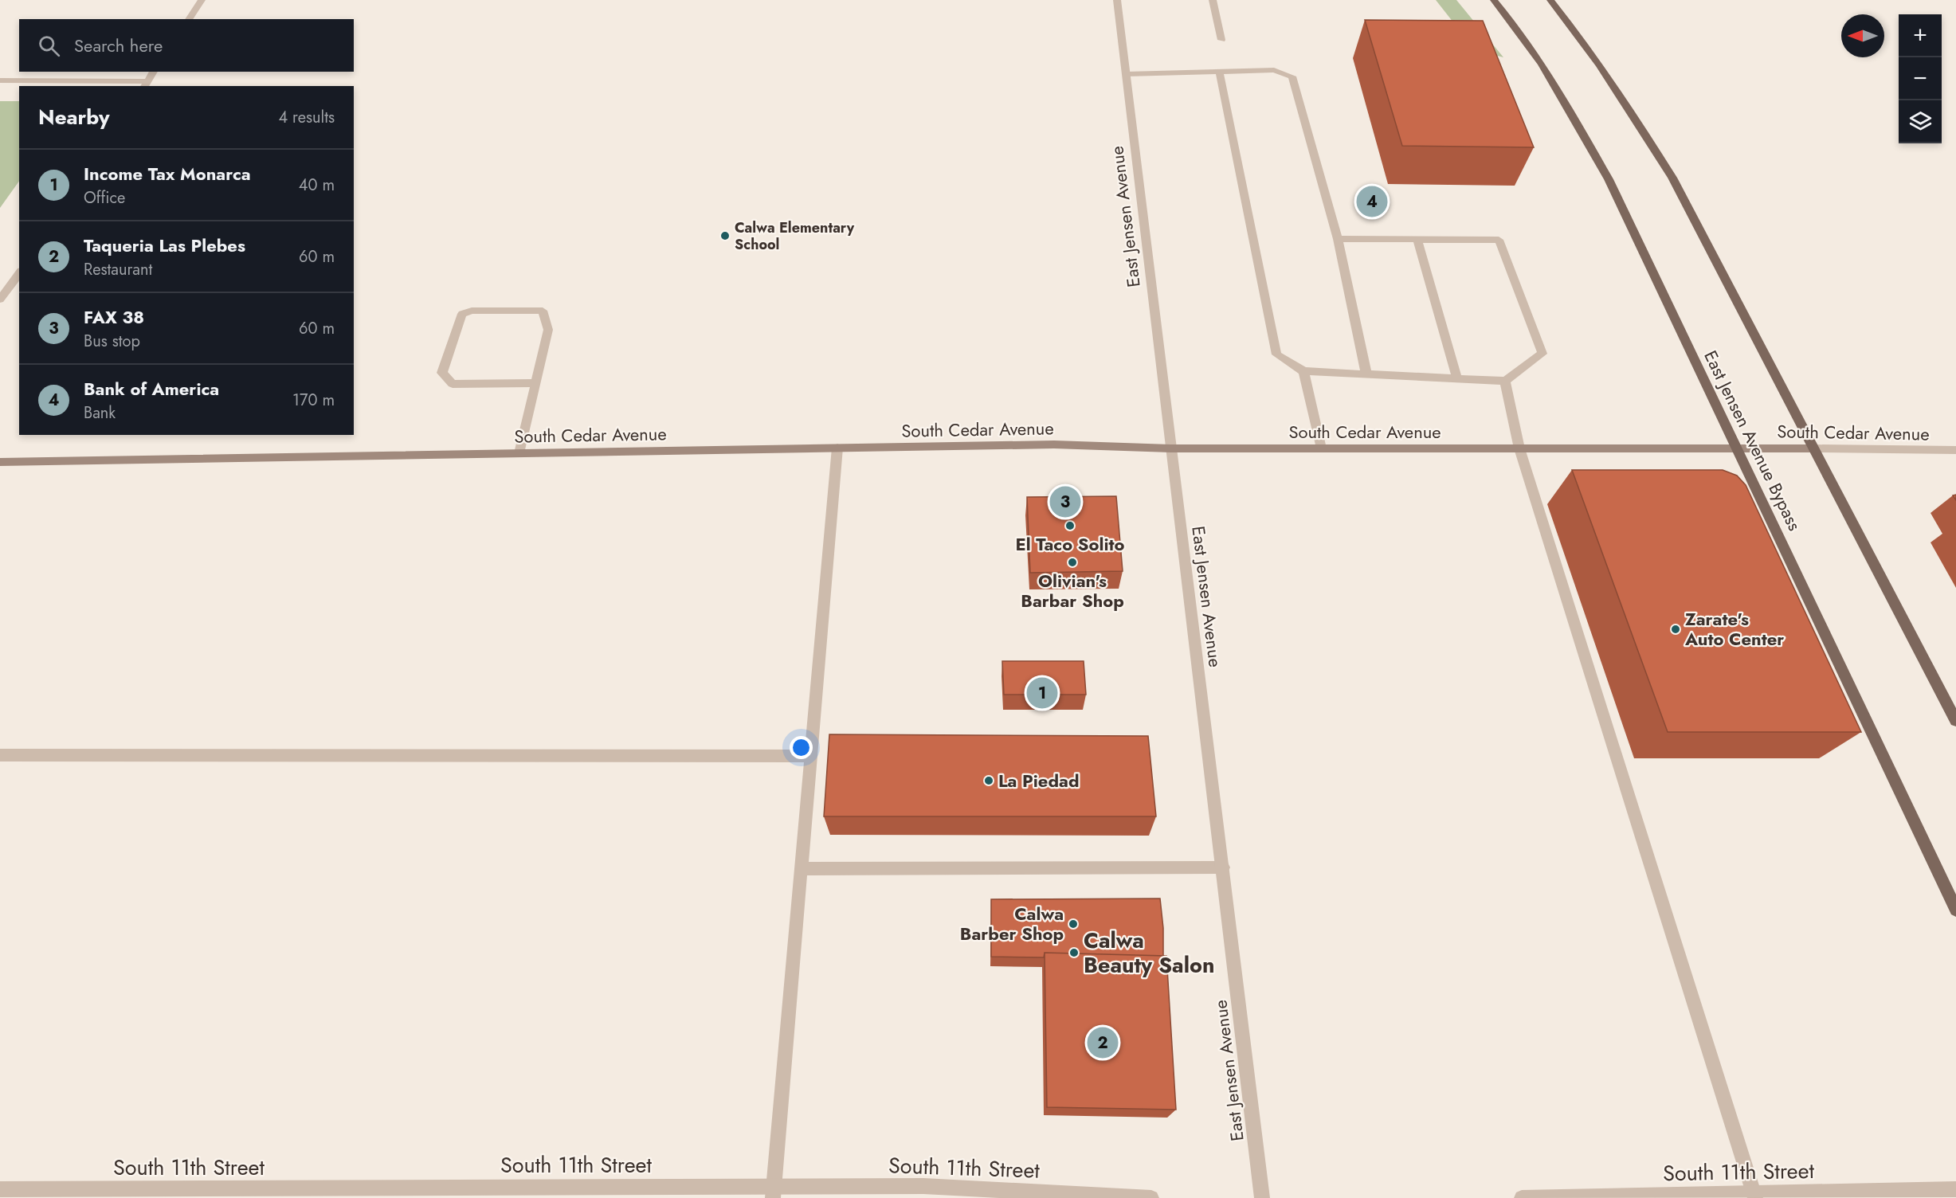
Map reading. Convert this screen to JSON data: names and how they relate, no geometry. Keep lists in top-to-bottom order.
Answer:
{
  "streets": {
    "main road": ["South Cedar Avenue", "East Jensen Avenue Bypass"],
    "street": ["East Jensen Avenue", "South 11th Street"]
  },
  "crossings": [
    ["East Jensen Avenue", "South Cedar Avenue"],
    ["South Cedar Avenue", "East Jensen Avenue Bypass"]
  ],
  "places": [
    "Calwa Elementary School",
    "El Taco Solito",
    "Olivian's Barbar Shop",
    "Zarate's Auto Center",
    "La Piedad",
    "Calwa Barber Shop",
    "Calwa Beauty Salon"
  ],
  "north": "left",
  "page": {
    "map_buttons": ["+", "−"],
    "search": "Search here",
    "heading": ["Nearby", "4 results"],
    "list": [
      {
        "mark": "1",
        "name": "Income Tax Monarca",
        "note": "Office",
        "value": "40 m"
      },
      {
        "mark": "2",
        "name": "Taqueria Las Plebes",
        "note": "Restaurant",
        "value": "60 m"
      },
      {
        "mark": "3",
        "name": "FAX 38",
        "note": "Bus stop",
        "value": "60 m"
      },
      {
        "mark": "4",
        "name": "Bank of America",
        "note": "Bank",
        "value": "170 m"
      }
    ],
    "pins": [
      "4",
      "3",
      "1",
      "2"
    ]
  }
}
